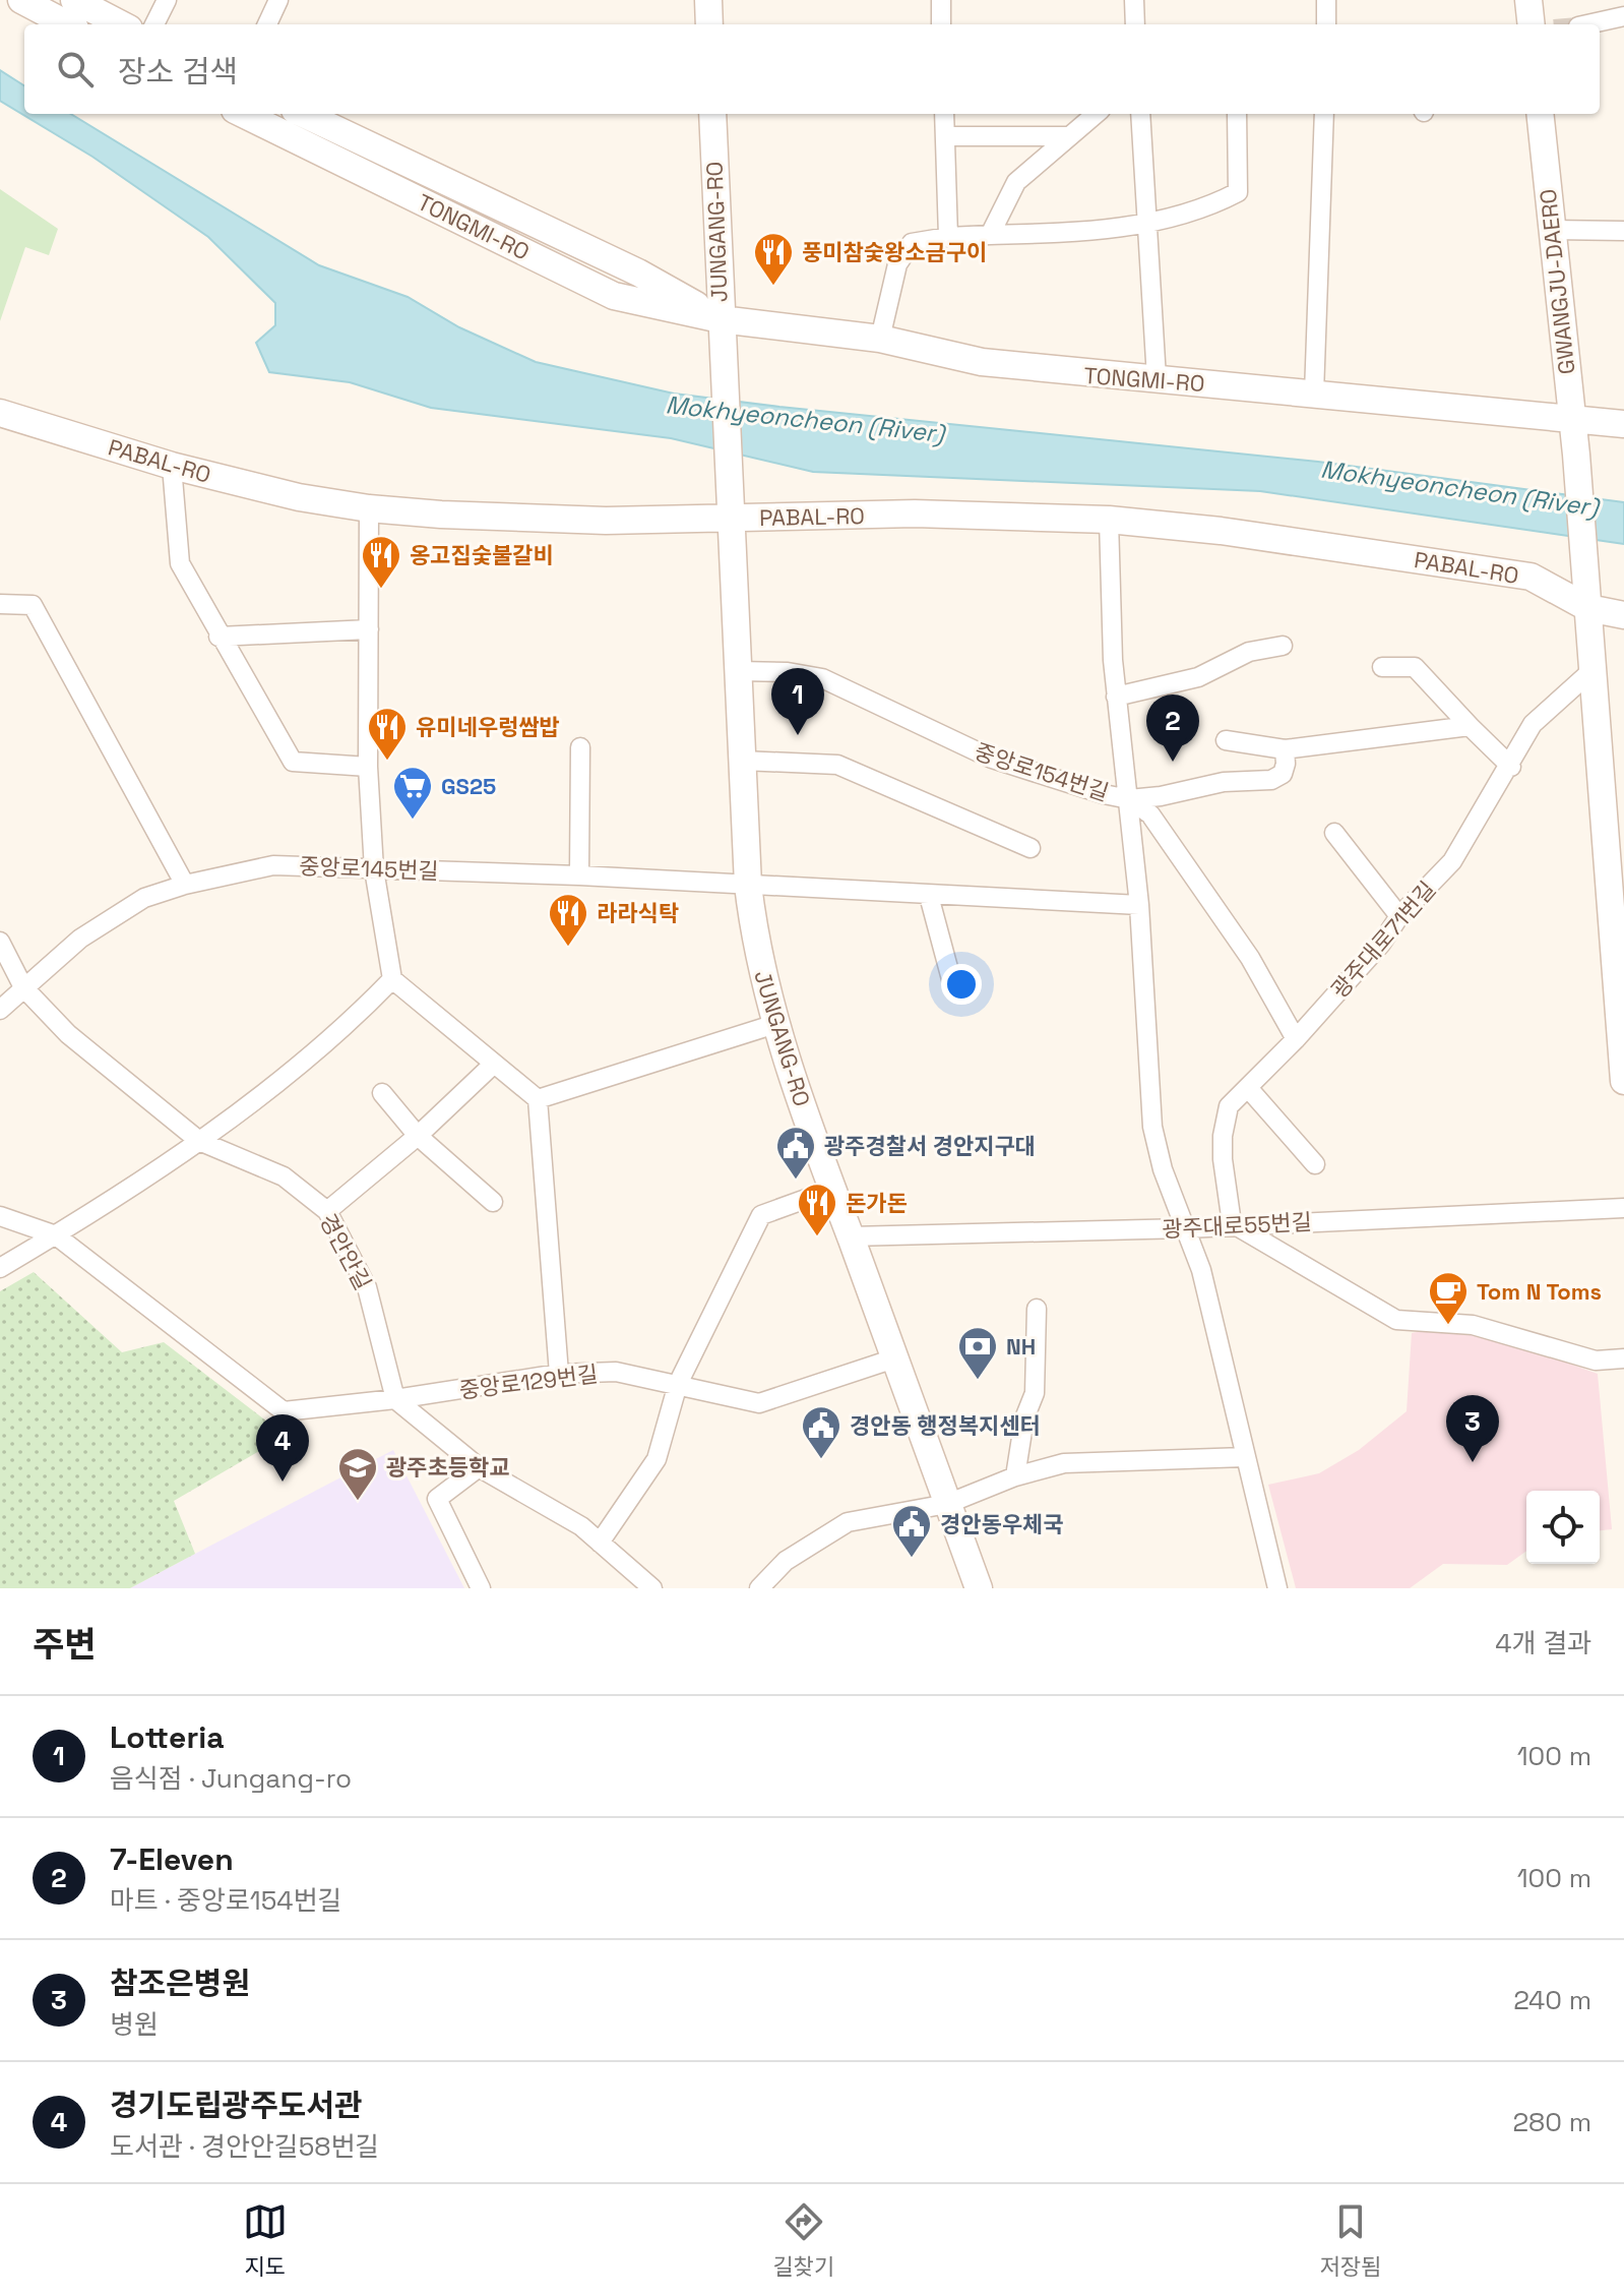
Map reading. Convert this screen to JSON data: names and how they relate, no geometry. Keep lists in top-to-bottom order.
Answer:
{
  "streets": {
    "street": [
      "TONGMI-RO",
      "JUNGANG-RO",
      "GWANGJU-DAERO",
      "PABAL-RO",
      "중앙로154번길",
      "중앙로145번길",
      "광주대로71번길",
      "광주대로55번길",
      "경안안길",
      "중앙로129번길"
    ]
  },
  "crossings": [
    ["TONGMI-RO", "JUNGANG-RO"],
    ["TONGMI-RO", "GWANGJU-DAERO"],
    ["JUNGANG-RO", "PABAL-RO"],
    ["JUNGANG-RO", "중앙로154번길"],
    ["JUNGANG-RO", "중앙로145번길"],
    ["JUNGANG-RO", "광주대로55번길"],
    ["JUNGANG-RO", "중앙로129번길"],
    ["GWANGJU-DAERO", "PABAL-RO"],
    ["중앙로145번길", "경안안길"],
    ["광주대로71번길", "광주대로55번길"],
    ["경안안길", "중앙로129번길"]
  ],
  "water": ["Mokhyeoncheon (River)"],
  "places": {
    "restaurant": [
      "풍미참숯왕소금구이",
      "옹고집숯불갈비",
      "유미네우렁쌈밥",
      "라라식탁",
      "돈가돈"
    ],
    "supermarket": ["GS25"],
    "public building": ["광주경찰서 경안지구대", "경안동 행정복지센터", "경안동우체국"],
    "cafe": ["Tom N Toms"],
    "bank": ["NH"],
    "school or university": ["광주초등학교"]
  },
  "page": {
    "search": "장소 검색",
    "pins": [
      "1",
      "2",
      "3",
      "4"
    ],
    "heading": ["주변", "4개 결과"],
    "list": [
      {
        "mark": "1",
        "name": "Lotteria",
        "note": "음식점 · Jungang-ro",
        "value": "100 m"
      },
      {
        "mark": "2",
        "name": "7-Eleven",
        "note": "마트 · 중앙로154번길",
        "value": "100 m"
      },
      {
        "mark": "3",
        "name": "참조은병원",
        "note": "병원",
        "value": "240 m"
      },
      {
        "mark": "4",
        "name": "경기도립광주도서관",
        "note": "도서관 · 경안안길58번길",
        "value": "280 m"
      }
    ],
    "nav": ["지도", "길찾기", "저장됨"]
  }
}
